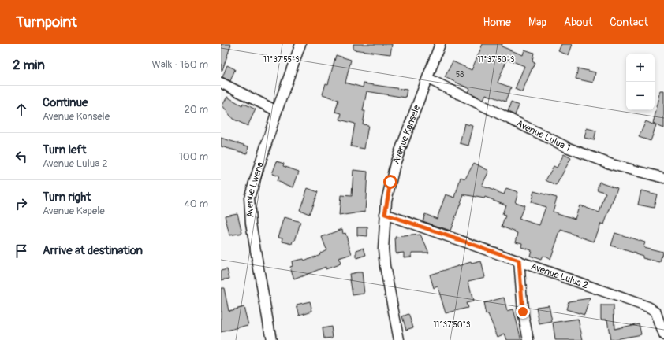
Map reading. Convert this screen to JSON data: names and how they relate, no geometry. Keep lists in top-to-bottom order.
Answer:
{
  "streets": {
    "street": [
      "Avenue Kansele",
      "Avenue Lulua 1",
      "Avenue Lwena",
      "Avenue Lulua 2"
    ]
  },
  "crossings": [
    ["Avenue Kansele", "Avenue Lulua 1"],
    ["Avenue Kansele", "Avenue Lulua 2"]
  ],
  "house_numbers": ["58"],
  "page": {
    "header": "Turnpoint",
    "nav": [
      "Home",
      "Map",
      "About",
      "Contact"
    ],
    "heading": ["2 min", "Walk · 160 m"],
    "map_buttons": ["+", "−"],
    "list": [
      ["Continue", "Avenue Kansele", "20 m"],
      ["Turn left", "Avenue Lulua 2", "100 m"],
      ["Turn right", "Avenue Kapele", "40 m"],
      "Arrive at destination"
    ]
  },
  "coordinates": ["11°37'55\"S", "11°37'50\"S"]
}
